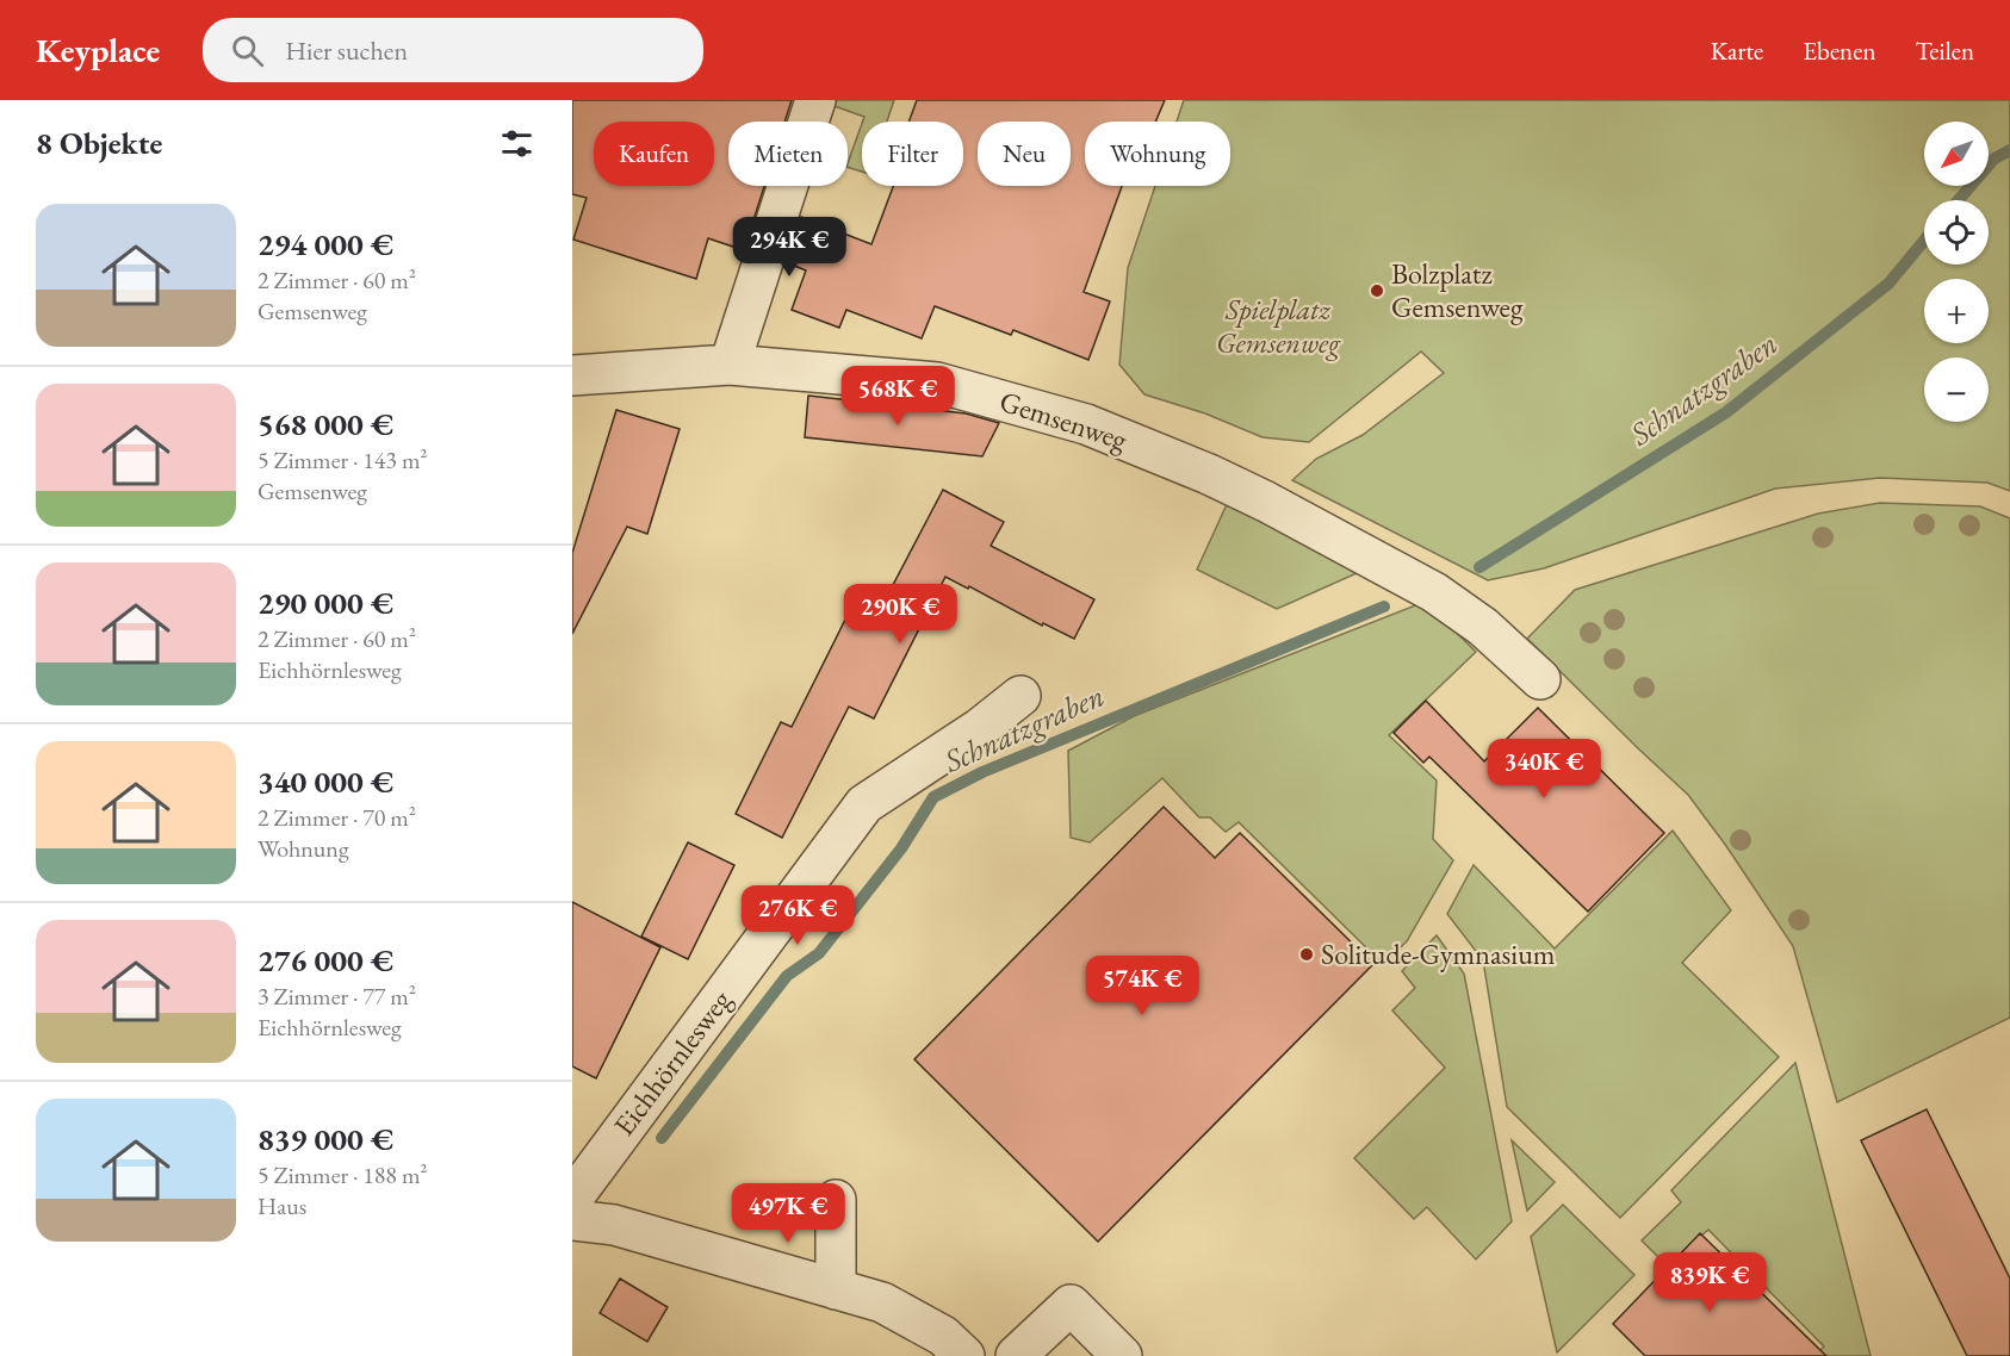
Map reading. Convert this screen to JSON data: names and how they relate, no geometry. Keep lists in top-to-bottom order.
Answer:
{
  "streets": {
    "street": ["Gemsenweg", "Eichhörnlesweg"]
  },
  "water": ["Schnatzgraben"],
  "parks": ["Spielplatz Gemsenweg"],
  "places": ["Bolzplatz Gemsenweg", "Solitude-Gymnasium"],
  "north": "bottom left",
  "page": {
    "header": "Keyplace",
    "search": "Hier suchen",
    "nav": ["Karte", "Ebenen", "Teilen"],
    "heading": "8 Objekte",
    "map_buttons": ["+", "−"],
    "chip": [
      "Kaufen",
      "Mieten",
      "Filter",
      "Neu",
      "Wohnung"
    ],
    "list": [
      {
        "name": "294 000 €",
        "note": "2 Zimmer · 60 m² · Gemsenweg"
      },
      {
        "name": "568 000 €",
        "note": "5 Zimmer · 143 m² · Gemsenweg"
      },
      {
        "name": "290 000 €",
        "note": "2 Zimmer · 60 m² · Eichhörnlesweg"
      },
      {
        "name": "340 000 €",
        "note": "2 Zimmer · 70 m² · Wohnung"
      },
      {
        "name": "276 000 €",
        "note": "3 Zimmer · 77 m² · Eichhörnlesweg"
      },
      {
        "name": "839 000 €",
        "note": "5 Zimmer · 188 m² · Haus"
      }
    ],
    "price": [
      "294K €",
      "568K €",
      "290K €",
      "340K €",
      "276K €",
      "574K €",
      "497K €",
      "839K €"
    ]
  }
}
